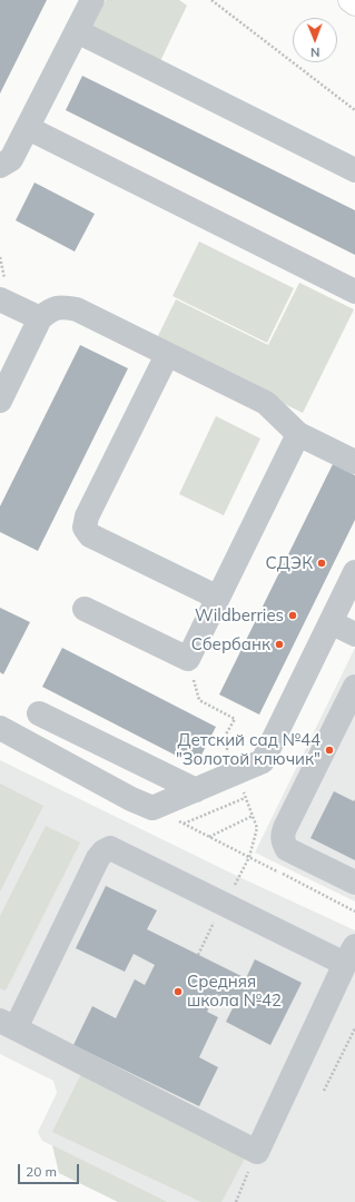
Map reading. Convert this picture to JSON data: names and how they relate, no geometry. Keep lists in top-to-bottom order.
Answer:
{
  "places": [
    "СДЭК",
    "Wildberries",
    "Сбербанк",
    "Детский сад №44 \"Золотой ключик\"",
    "Средняя школа №42"
  ],
  "scale_bar": "20 m",
  "north": "bottom"
}
